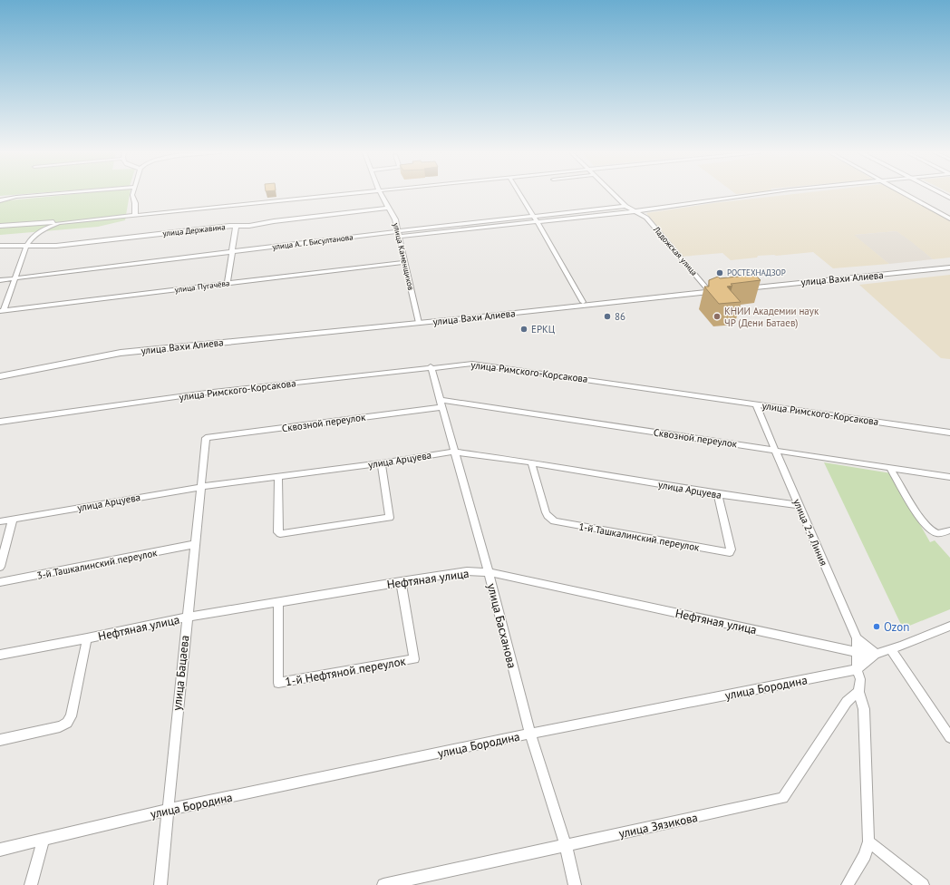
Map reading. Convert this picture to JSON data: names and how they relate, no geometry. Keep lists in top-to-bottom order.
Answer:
{
  "streets": {
    "main road": ["улица Вахи Алиева"],
    "street": [
      "улица Державина",
      "улица А. Г. Бисултанова",
      "Ладожская улица",
      "улица Каменщиков",
      "улица Пугачёва",
      "улица Римского-Корсакова",
      "Сквозной переулок",
      "улица Арцуева",
      "улица 2-я Линия",
      "1-й Ташкалинский переулок",
      "3-й Ташкалинский переулок",
      "Нефтяная улица",
      "улица Басханова",
      "1-й Нефтяной переулок",
      "улица Бацаева",
      "улица Бородина",
      "улица Зязикова"
    ]
  },
  "crossings": [
    ["улица Державина", "улица Каменщиков"],
    ["улица А. Г. Бисултанова", "Ладожская улица"],
    ["улица А. Г. Бисултанова", "улица Каменщиков"],
    ["Ладожская улица", "улица Вахи Алиева"],
    ["улица Каменщиков", "улица Вахи Алиева"],
    ["улица Каменщиков", "улица Пугачёва"],
    ["улица Римского-Корсакова", "улица 2-я Линия"],
    ["улица Римского-Корсакова", "улица Басханова"],
    ["Сквозной переулок", "улица 2-я Линия"],
    ["Сквозной переулок", "улица Басханова"],
    ["Сквозной переулок", "улица Бацаева"],
    ["улица Арцуева", "улица 2-я Линия"],
    ["улица Арцуева", "1-й Ташкалинский переулок"],
    ["улица Арцуева", "улица Басханова"],
    ["улица Арцуева", "улица Бацаева"],
    ["улица 2-я Линия", "Нефтяная улица"],
    ["улица 2-я Линия", "улица Бородина"],
    ["3-й Ташкалинский переулок", "улица Бацаева"],
    ["Нефтяная улица", "улица Басханова"],
    ["Нефтяная улица", "1-й Нефтяной переулок"],
    ["Нефтяная улица", "улица Бацаева"],
    ["Нефтяная улица", "улица Бородина"],
    ["улица Басханова", "улица Бородина"],
    ["улица Басханова", "улица Зязикова"],
    ["улица Бацаева", "улица Бородина"]
  ],
  "places": [
    "РОСТЕХНАДЗОР",
    "86",
    "КНИИ Академии наук ЧР (Дени Батаев)",
    "ЕРКЦ",
    "Ozon"
  ]
}
